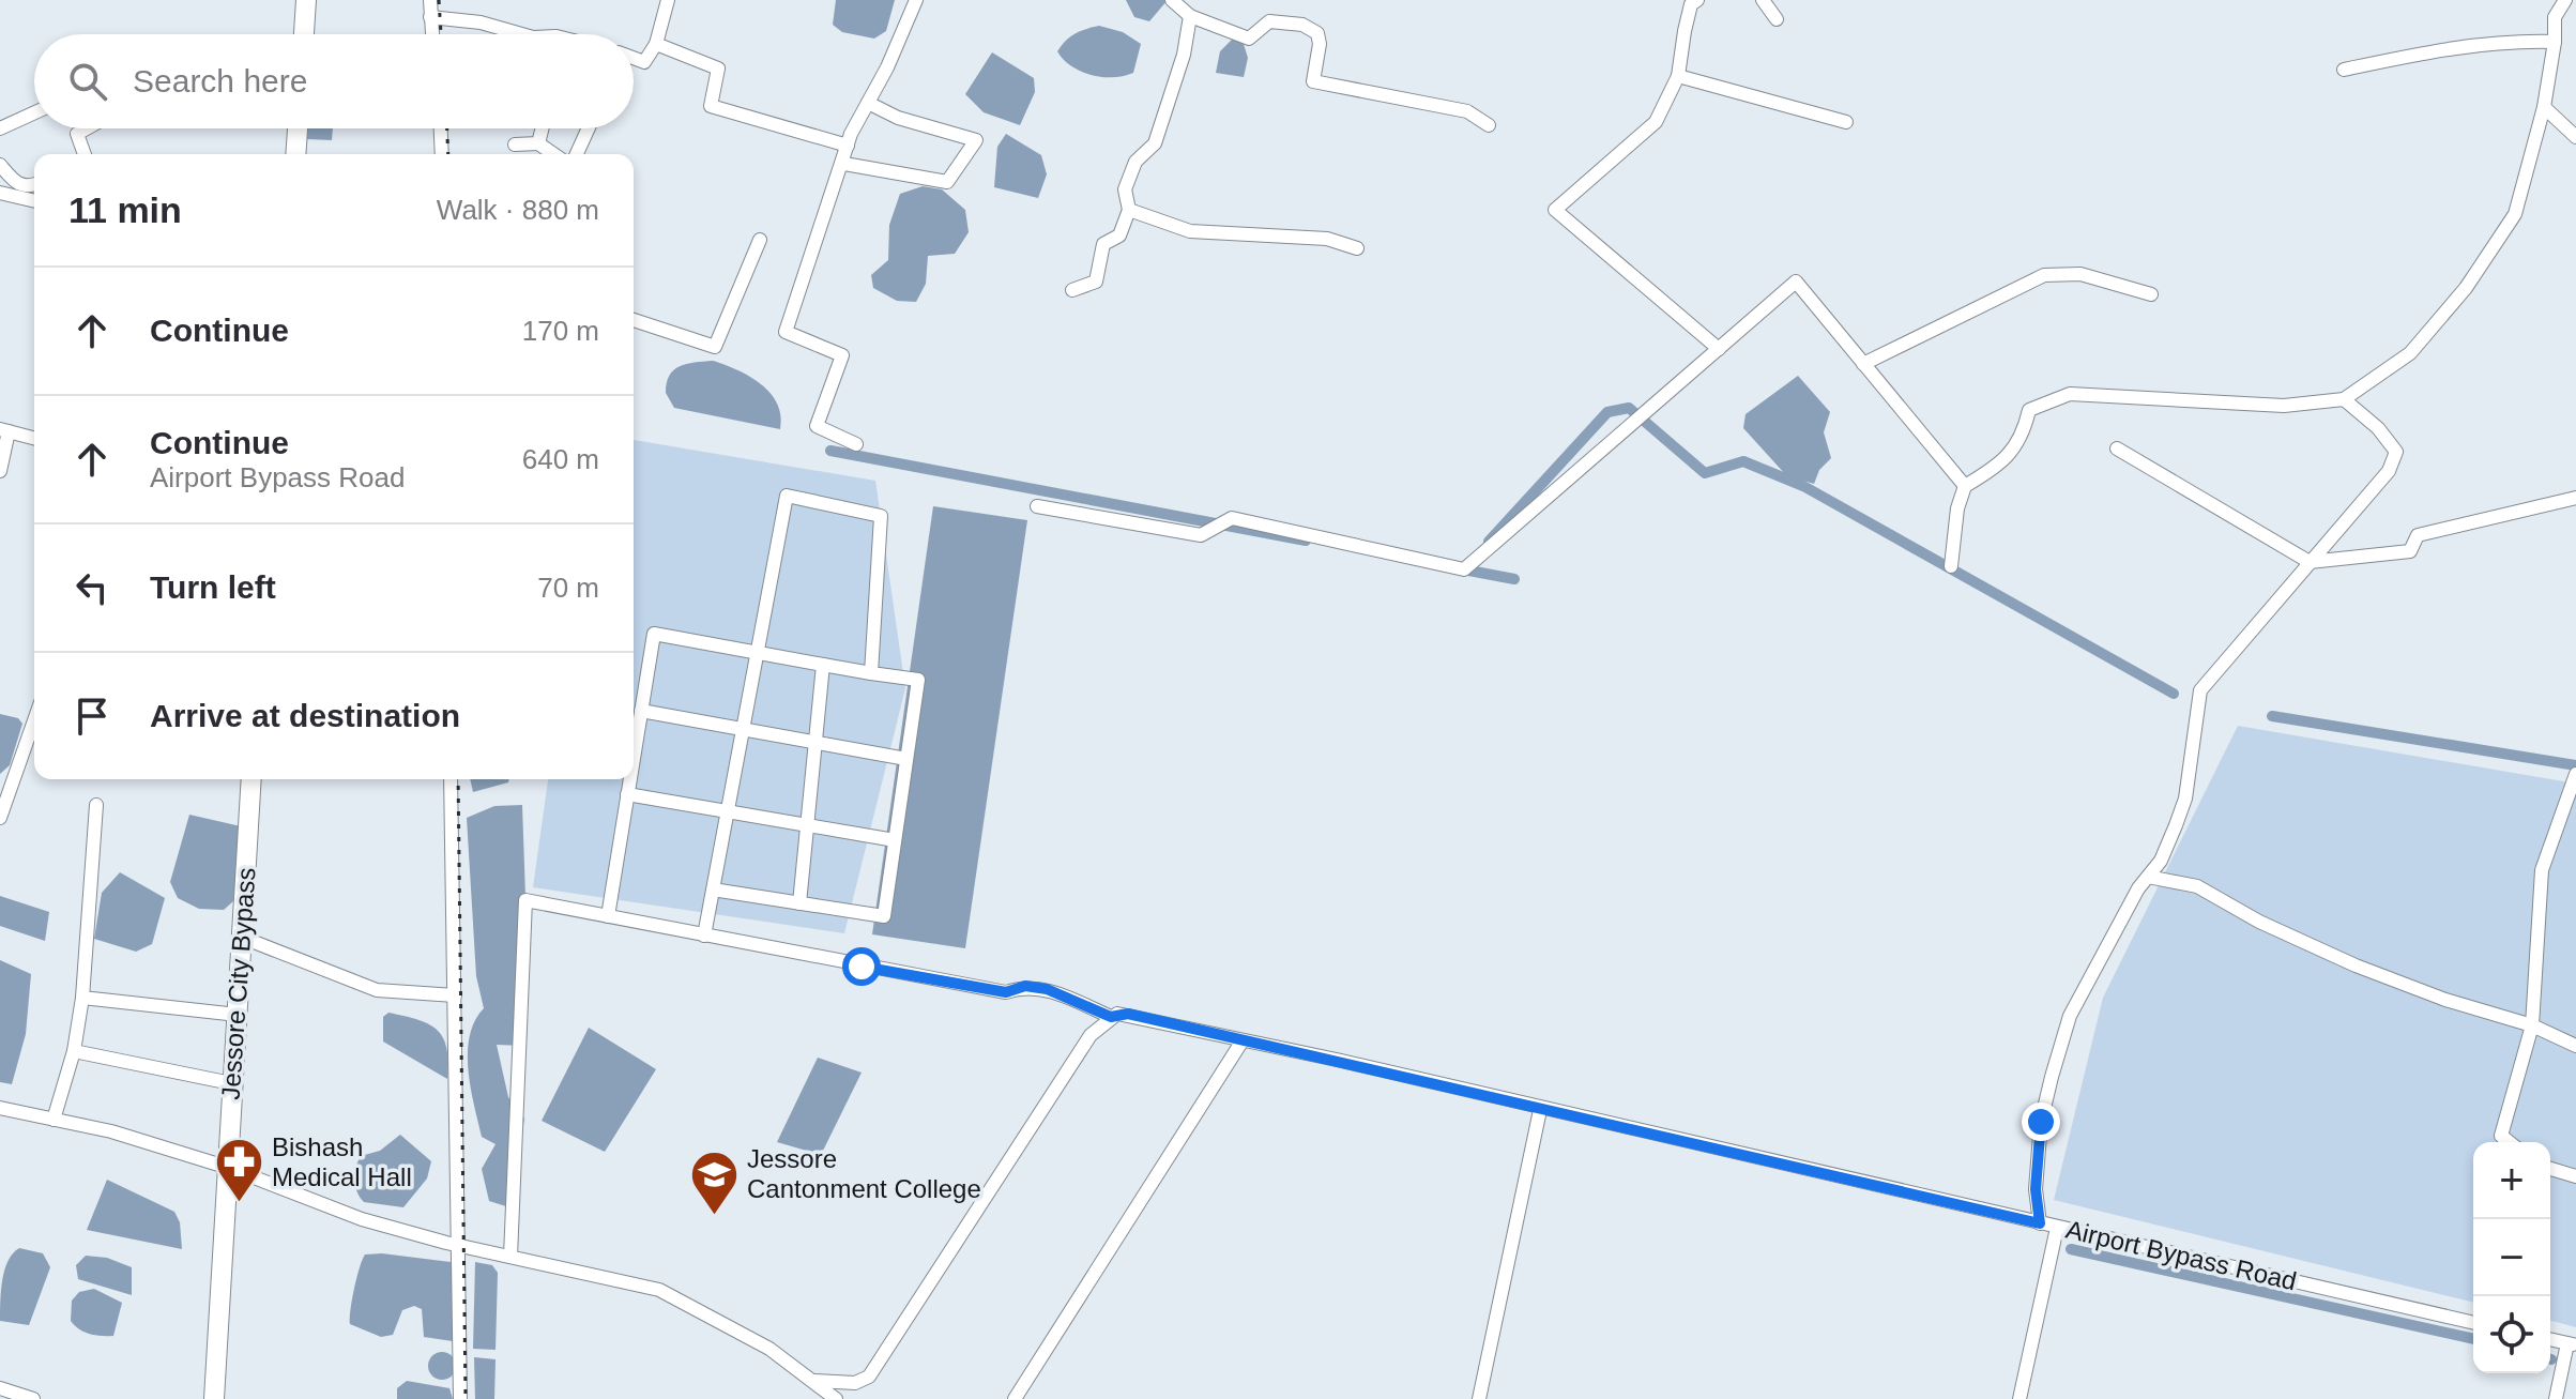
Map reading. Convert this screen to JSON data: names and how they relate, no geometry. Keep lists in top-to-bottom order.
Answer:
{
  "streets": {
    "highway": ["Jessore City Bypass"],
    "street": ["Airport Bypass Road"]
  },
  "places": {
    "pharmacy": ["Bishash Medical Hall"],
    "school or university": ["Jessore Cantonment College"]
  },
  "page": {
    "search": "Search here",
    "heading": ["11 min", "Walk · 880 m"],
    "list": [
      ["Continue", "170 m"],
      ["Continue", "Airport Bypass Road", "640 m"],
      ["Turn left", "70 m"],
      "Arrive at destination"
    ],
    "map_buttons": ["+", "−"]
  }
}
